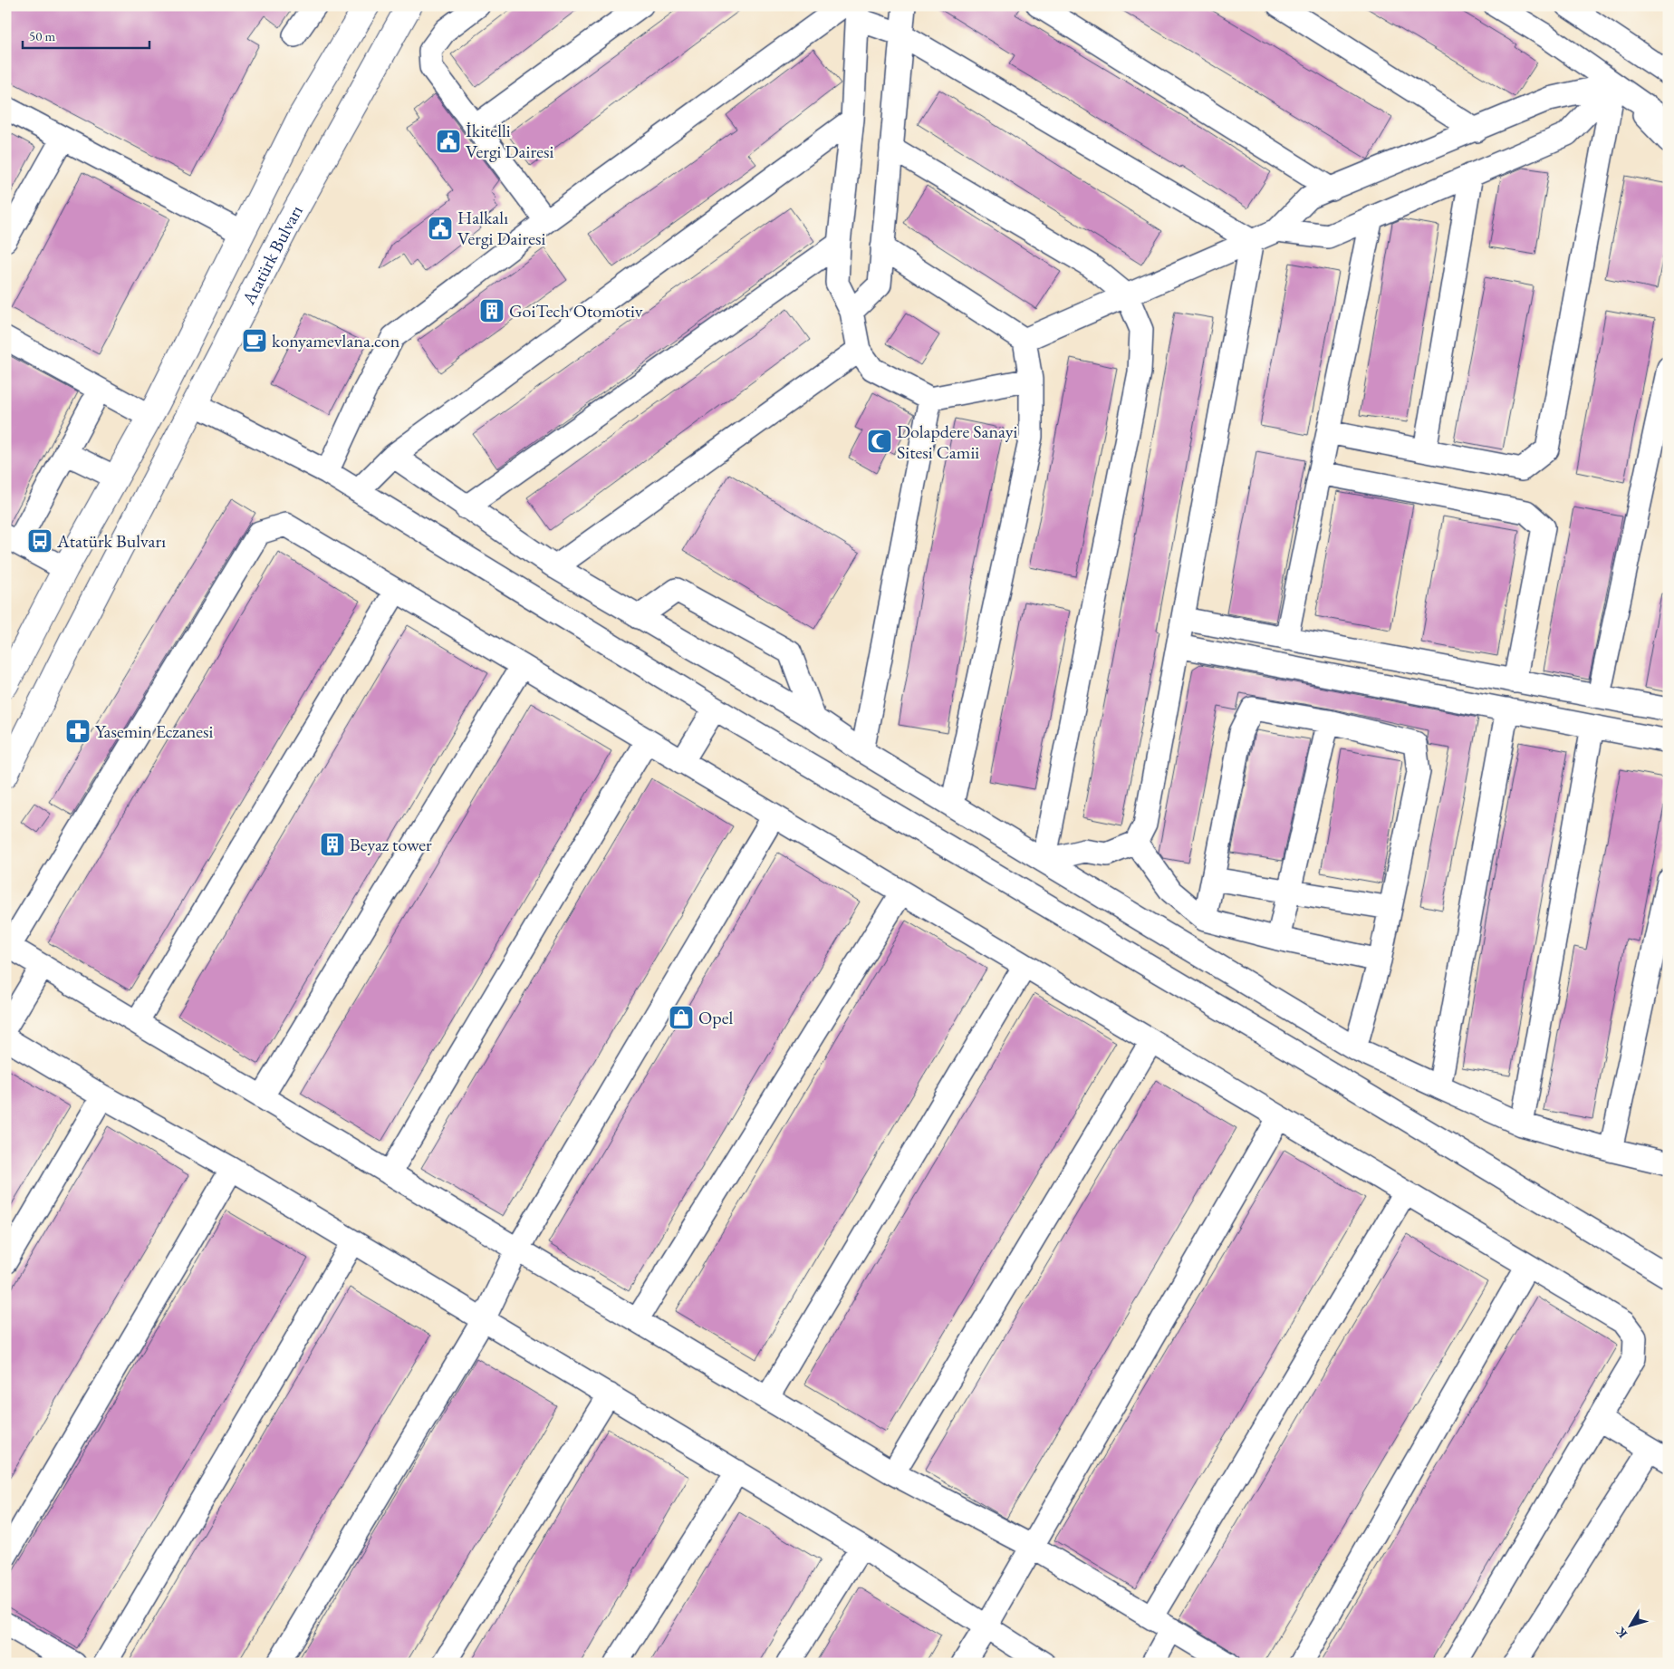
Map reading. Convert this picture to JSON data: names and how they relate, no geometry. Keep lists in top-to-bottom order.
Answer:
{
  "streets": {
    "main road": ["Atatürk Bulvarı"]
  },
  "places": {
    "public building": ["İkitelli Vergi Dairesi", "Halkalı Vergi Dairesi"],
    "building": ["GoiTech Otomotiv", "Beyaz tower"],
    "cafe": ["konyamevlana.con"],
    "mosque": ["Dolapdere Sanayi Sitesi Camii"],
    "bus stop": ["Atatürk Bulvarı"],
    "pharmacy": ["Yasemin Eczanesi"],
    "shop": ["Opel"]
  },
  "scale_bar": "50 m",
  "north": "bottom left"
}
